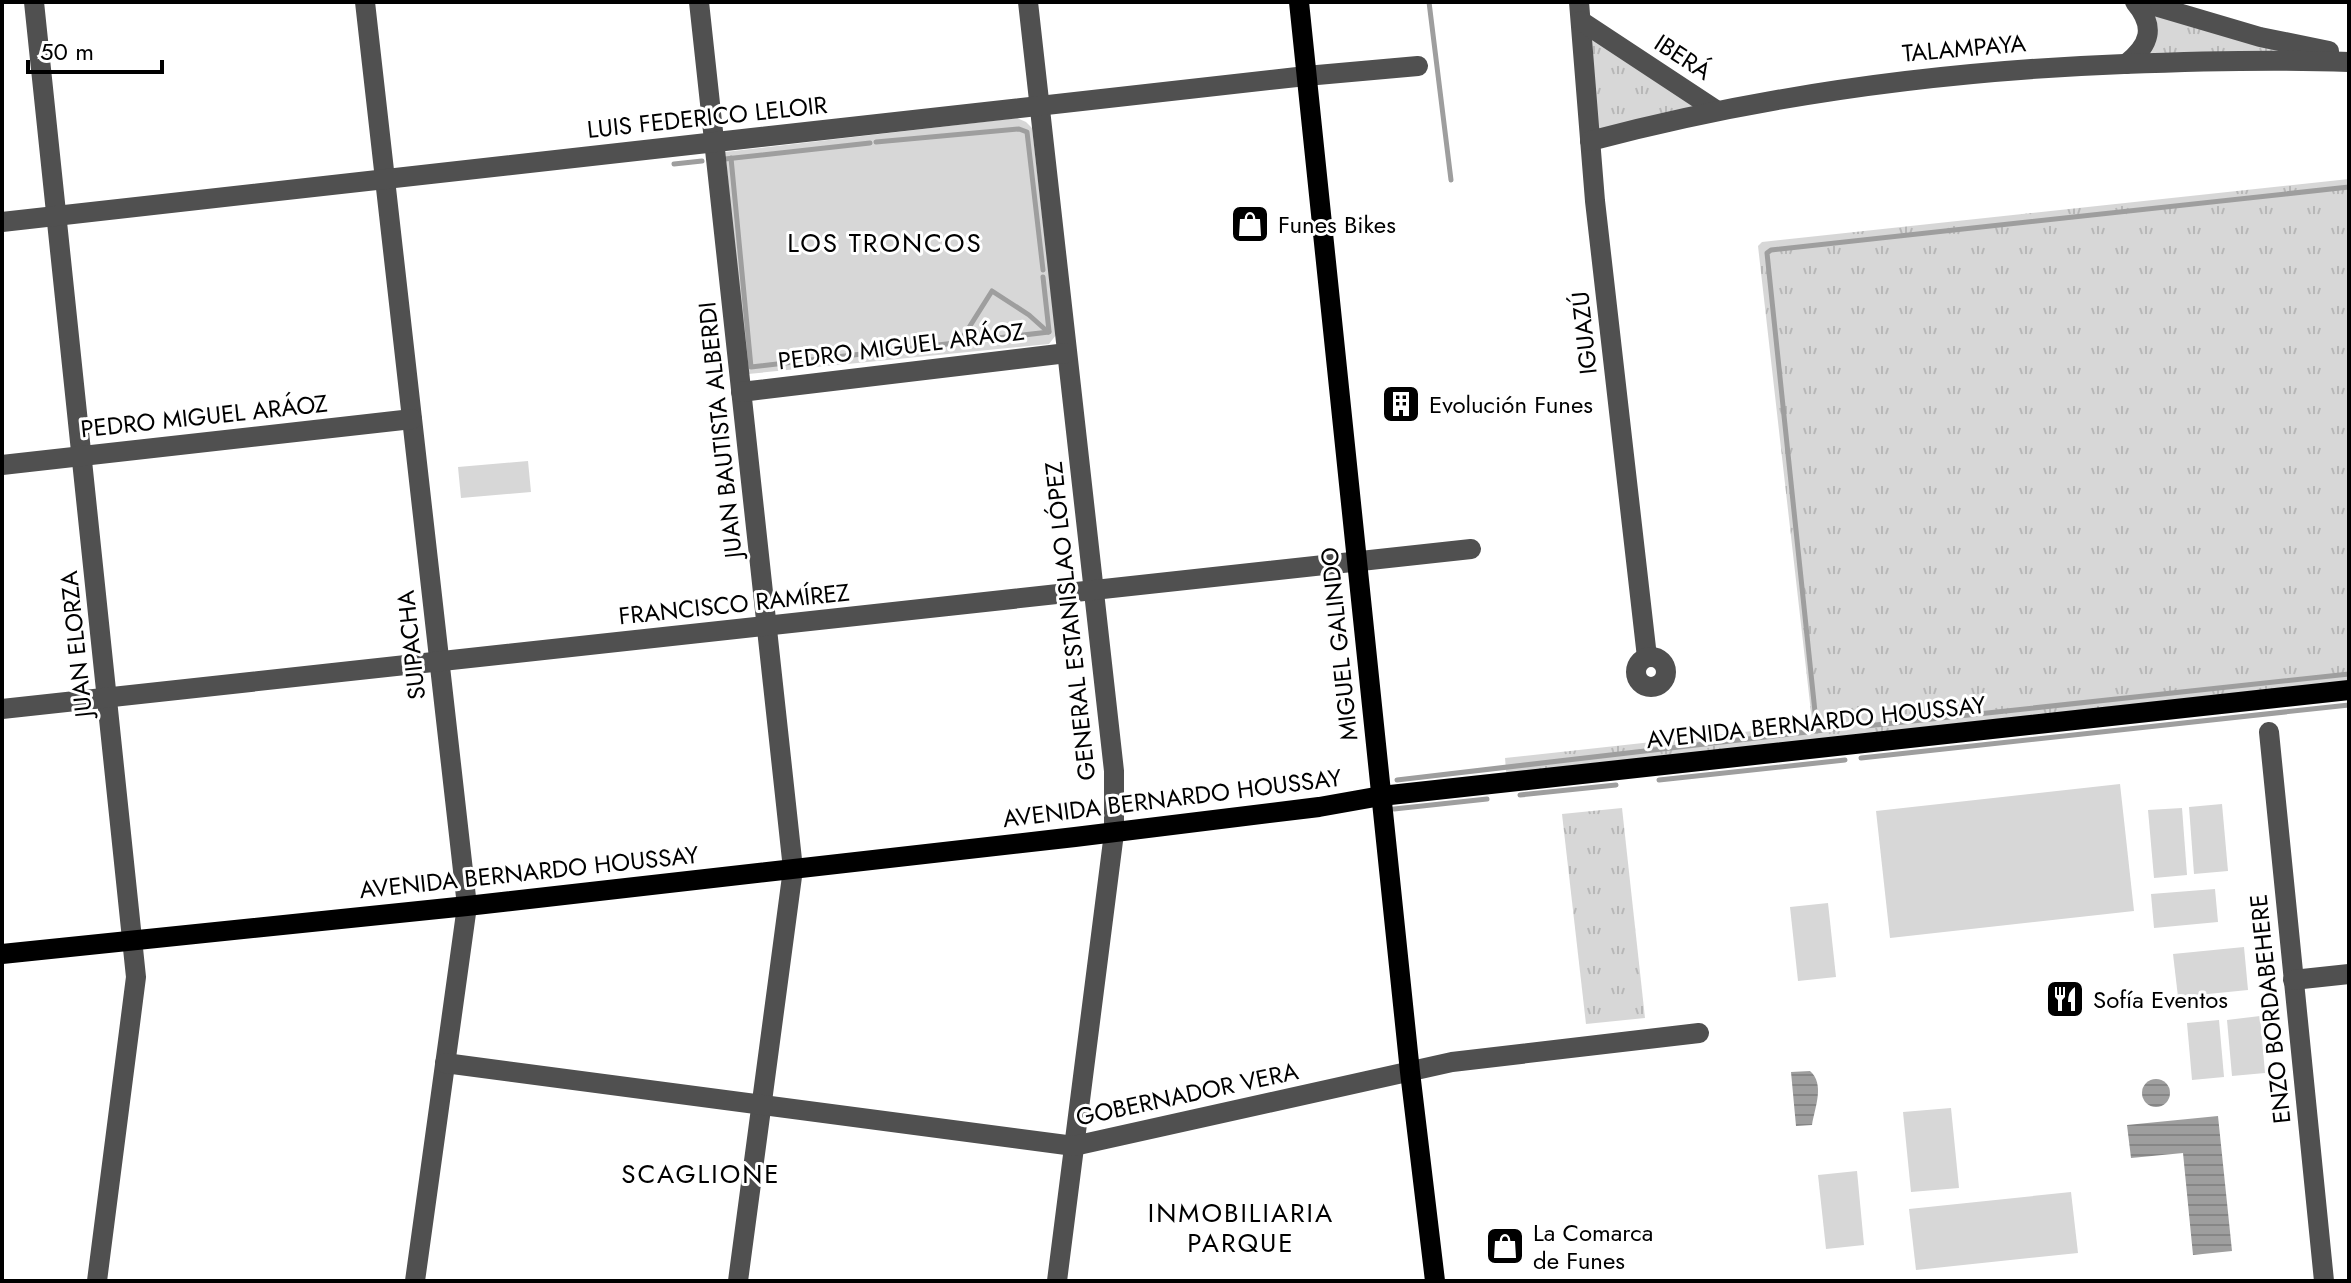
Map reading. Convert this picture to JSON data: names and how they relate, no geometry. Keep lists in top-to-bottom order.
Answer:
{
  "streets": {
    "main road": ["MIGUEL GALINDO", "AVENIDA BERNARDO HOUSSAY"],
    "street": [
      "TALAMPAYA",
      "IBERÁ",
      "LUIS FEDERICO LELOIR",
      "IGUAZÚ",
      "PEDRO MIGUEL ARÁOZ",
      "JUAN BAUTISTA ALBERDI",
      "FRANCISCO RAMÍREZ",
      "GENERAL ESTANISLAO LÓPEZ",
      "JUAN ELORZA",
      "SUIPACHA",
      "ENZO BORDABEHERE",
      "GOBERNADOR VERA"
    ]
  },
  "crossings": [
    ["TALAMPAYA", "IBERÁ"],
    ["TALAMPAYA", "IGUAZÚ"],
    ["IBERÁ", "IGUAZÚ"],
    ["LUIS FEDERICO LELOIR", "JUAN BAUTISTA ALBERDI"],
    ["LUIS FEDERICO LELOIR", "GENERAL ESTANISLAO LÓPEZ"],
    ["LUIS FEDERICO LELOIR", "JUAN ELORZA"],
    ["LUIS FEDERICO LELOIR", "MIGUEL GALINDO"],
    ["LUIS FEDERICO LELOIR", "SUIPACHA"],
    ["PEDRO MIGUEL ARÁOZ", "JUAN BAUTISTA ALBERDI"],
    ["PEDRO MIGUEL ARÁOZ", "GENERAL ESTANISLAO LÓPEZ"],
    ["PEDRO MIGUEL ARÁOZ", "JUAN ELORZA"],
    ["PEDRO MIGUEL ARÁOZ", "SUIPACHA"],
    ["JUAN BAUTISTA ALBERDI", "FRANCISCO RAMÍREZ"],
    ["JUAN BAUTISTA ALBERDI", "AVENIDA BERNARDO HOUSSAY"],
    ["JUAN BAUTISTA ALBERDI", "GOBERNADOR VERA"],
    ["FRANCISCO RAMÍREZ", "GENERAL ESTANISLAO LÓPEZ"],
    ["FRANCISCO RAMÍREZ", "JUAN ELORZA"],
    ["FRANCISCO RAMÍREZ", "MIGUEL GALINDO"],
    ["FRANCISCO RAMÍREZ", "SUIPACHA"],
    ["GENERAL ESTANISLAO LÓPEZ", "AVENIDA BERNARDO HOUSSAY"],
    ["GENERAL ESTANISLAO LÓPEZ", "GOBERNADOR VERA"],
    ["JUAN ELORZA", "AVENIDA BERNARDO HOUSSAY"],
    ["MIGUEL GALINDO", "AVENIDA BERNARDO HOUSSAY"],
    ["MIGUEL GALINDO", "GOBERNADOR VERA"],
    ["SUIPACHA", "AVENIDA BERNARDO HOUSSAY"],
    ["SUIPACHA", "GOBERNADOR VERA"]
  ],
  "districts": ["LOS TRONCOS", "SCAGLIONE", "INMOBILIARIA PARQUE"],
  "places": {
    "shop": ["Funes Bikes", "La Comarca de Funes"],
    "building": ["Evolución Funes"],
    "restaurant": ["Sofía Eventos"]
  },
  "scale_bar": "50 m"
}
